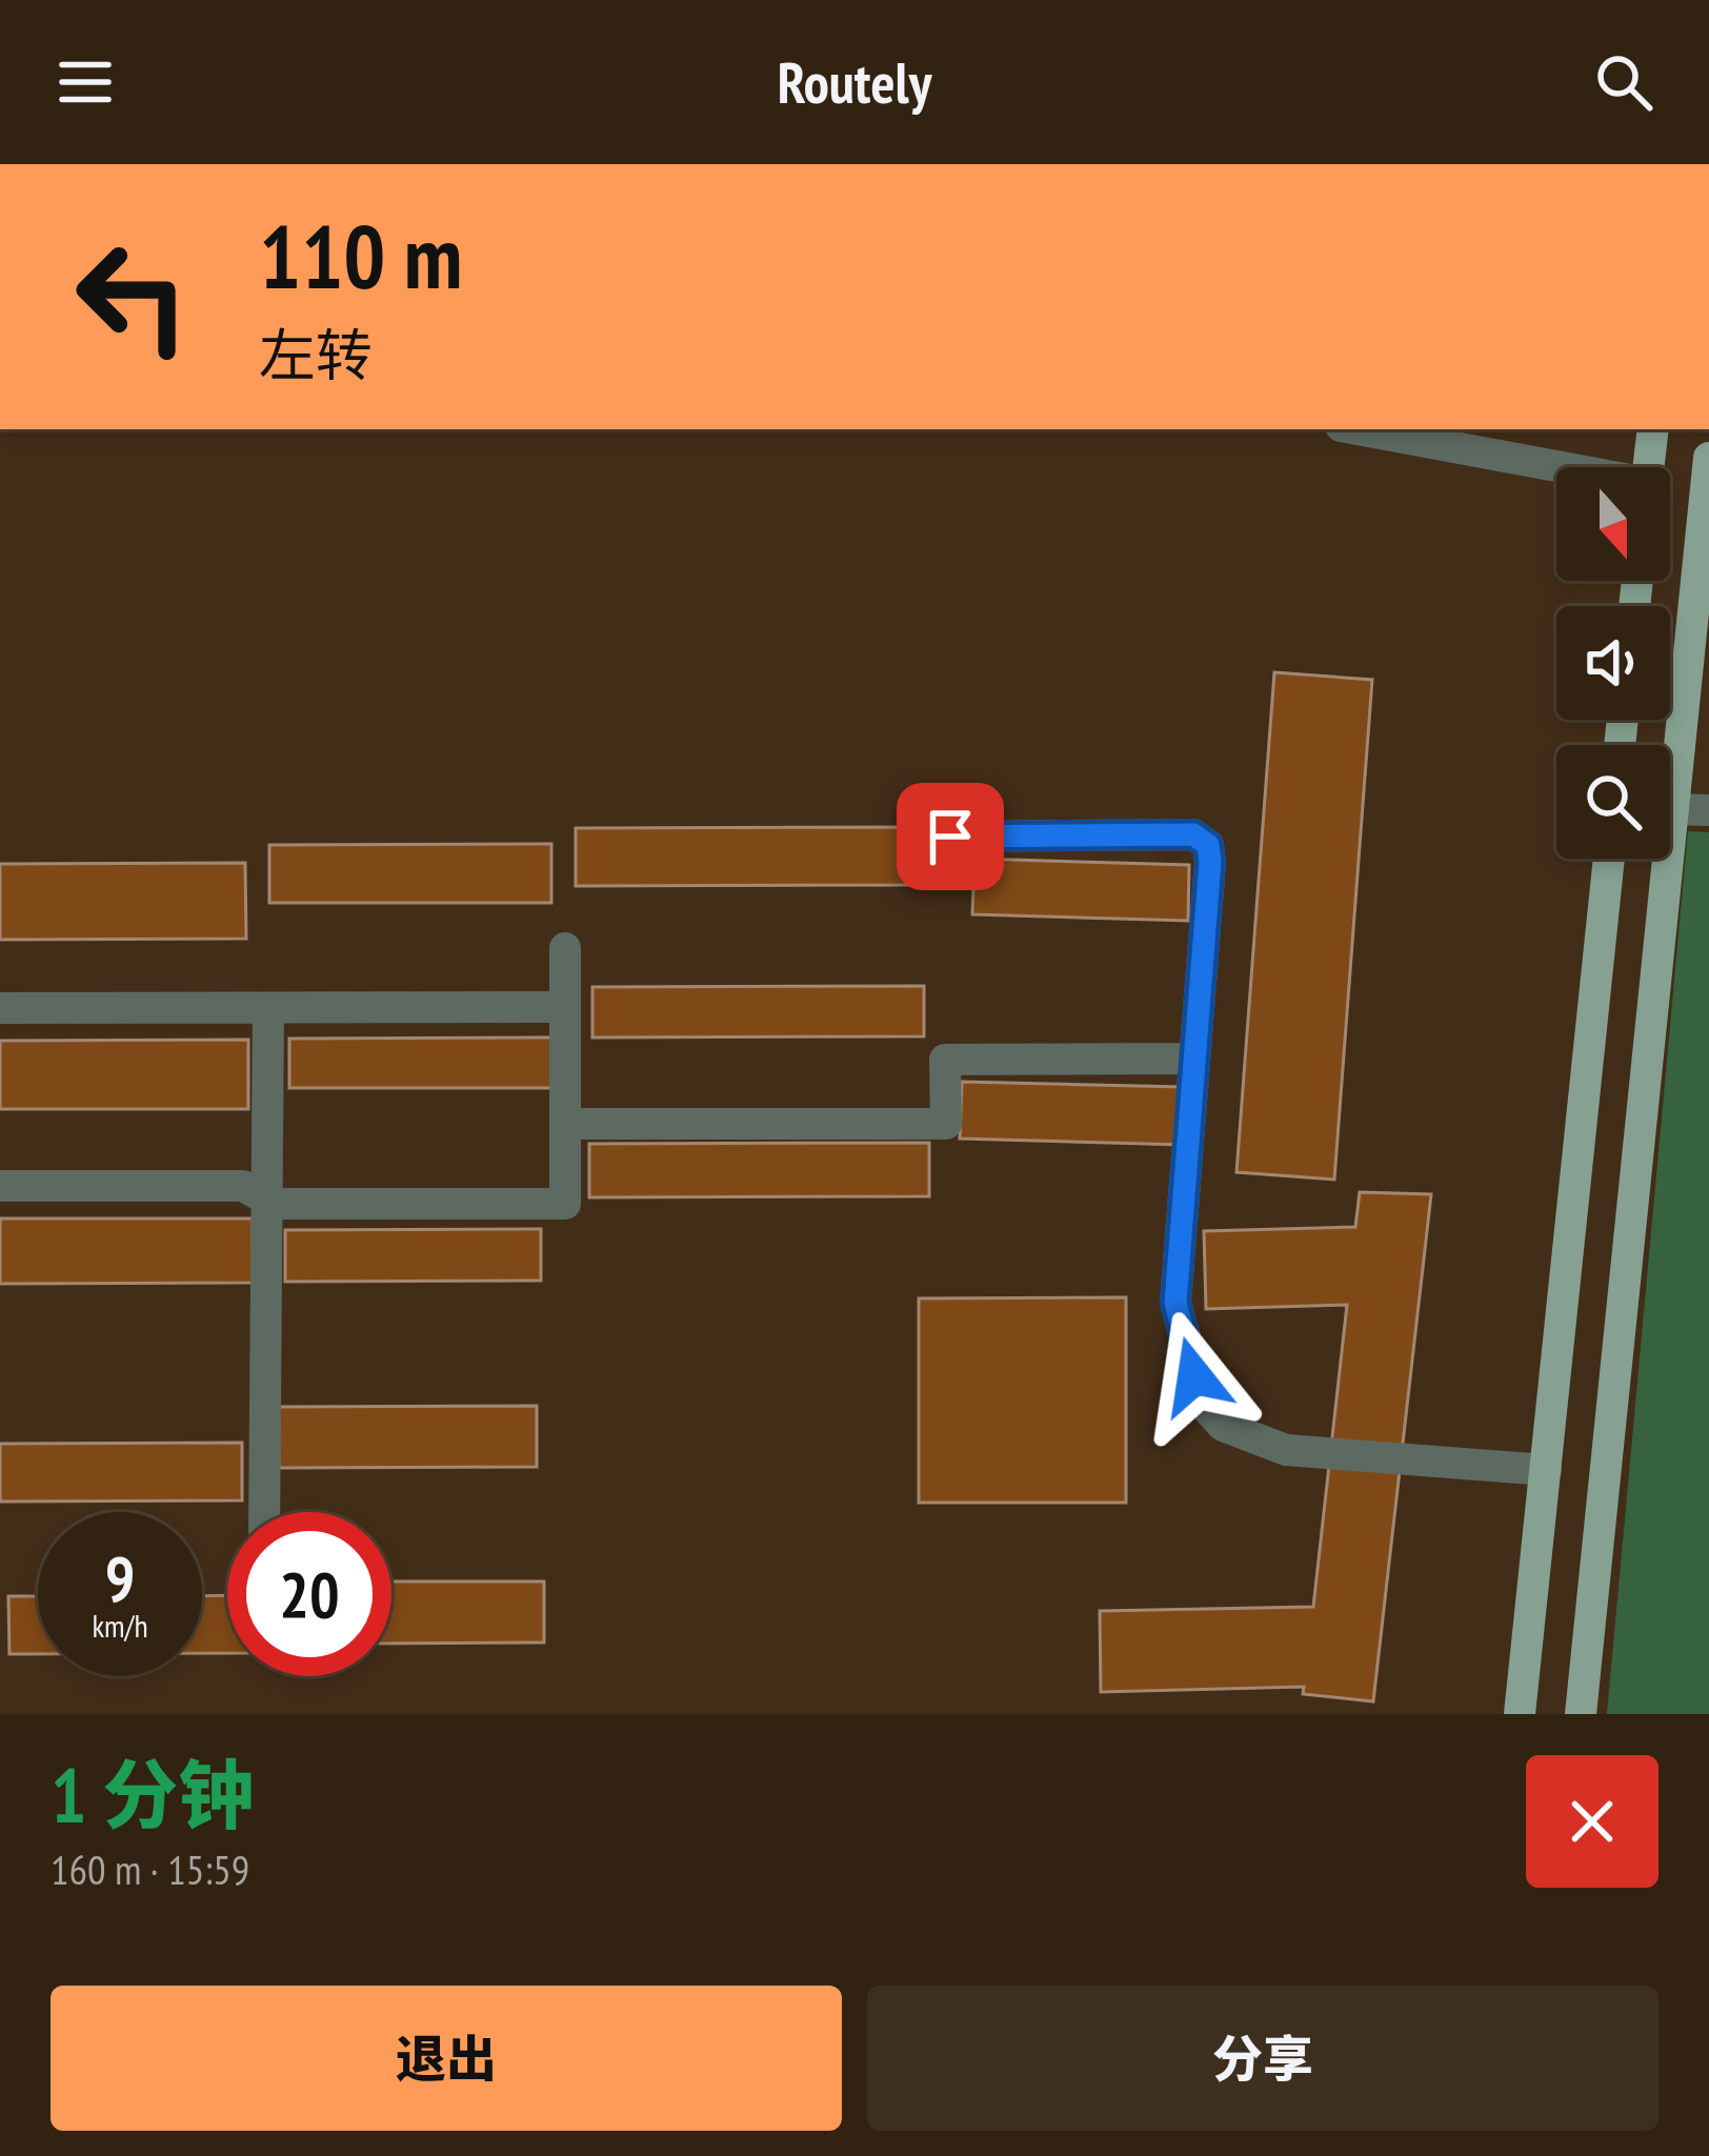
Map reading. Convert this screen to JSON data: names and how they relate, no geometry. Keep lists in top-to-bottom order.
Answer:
{
  "north": "bottom",
  "page": {
    "header": "Routely",
    "turn": ["110 m", "左转"],
    "speed": "9 km/h",
    "limit": "20",
    "heading": ["1 分钟", "160 m · 15:59"],
    "buttons": ["退出", "分享"]
  }
}
